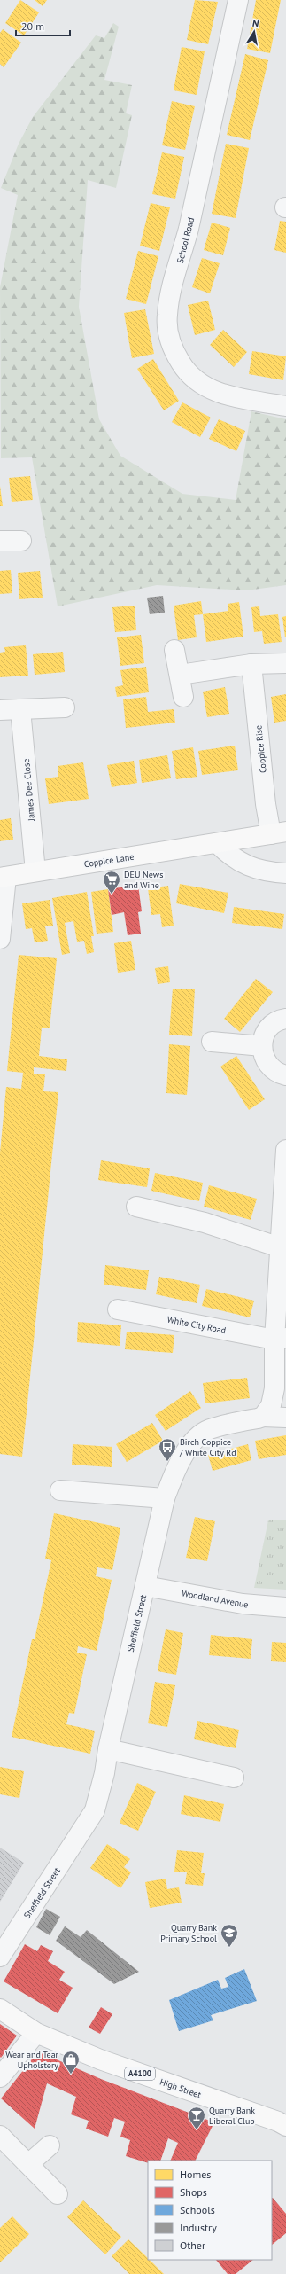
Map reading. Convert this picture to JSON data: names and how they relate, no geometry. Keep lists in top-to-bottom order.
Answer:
{
  "streets": {
    "main road": ["Coppice Lane", "A4100", "High Street"],
    "street": [
      "School Road",
      "Coppice Rise",
      "James Dee Close",
      "White City Road",
      "Woodland Avenue",
      "Sheffield Street"
    ]
  },
  "crossings": [
    ["Coppice Rise", "Coppice Lane"],
    ["James Dee Close", "Coppice Lane"],
    ["Woodland Avenue", "Sheffield Street"]
  ],
  "places": {
    "supermarket": ["DEU News and Wine"],
    "bus stop": ["Birch Coppice / White City Rd"],
    "school or university": ["Quarry Bank Primary School"],
    "shop": ["Wear and Tear Upholstery"],
    "bar": ["Quarry Bank Liberal Club"]
  },
  "legend": [
    "Homes",
    "Shops",
    "Schools",
    "Industry",
    "Other"
  ],
  "scale_bar": "20 m",
  "north": "top"
}
